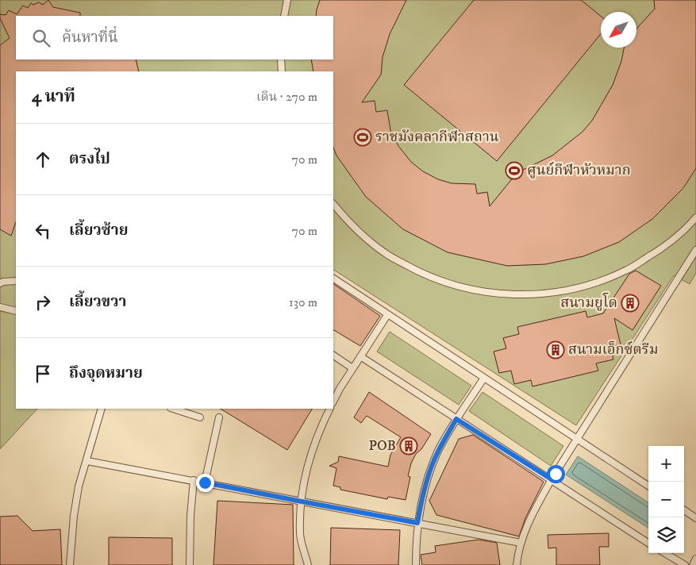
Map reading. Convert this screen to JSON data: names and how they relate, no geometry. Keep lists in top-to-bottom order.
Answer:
{
  "places": {
    "sports": ["ราชมังคลากีฬาสถาน", "ศูนย์กีฬาหัวหมาก"],
    "building": ["สนามยูโด", "สนามเอ็กซ์ตรีม", "POB"]
  },
  "north": "bottom left",
  "page": {
    "search": "ค้นหาที่นี่",
    "heading": ["4 นาที", "เดิน · 270 m"],
    "list": [
      ["ตรงไป", "70 m"],
      ["เลี้ยวซ้าย", "70 m"],
      ["เลี้ยวขวา", "130 m"],
      "ถึงจุดหมาย"
    ],
    "map_buttons": ["+", "−"]
  }
}
